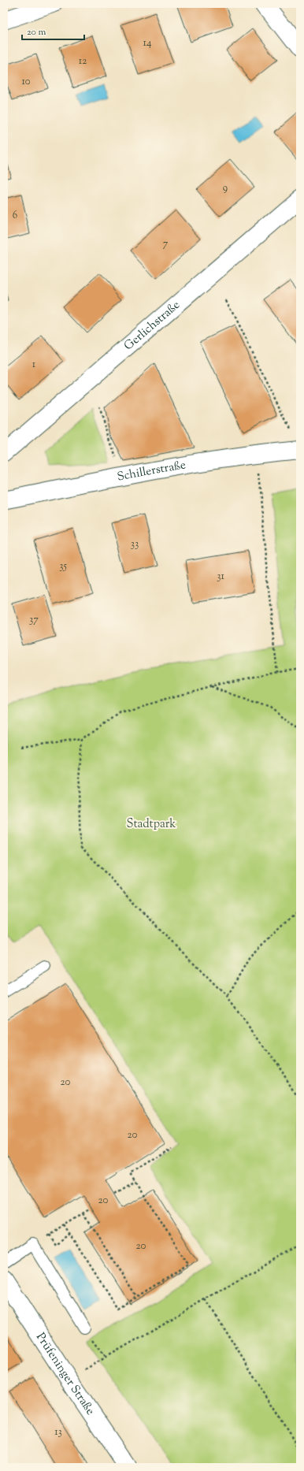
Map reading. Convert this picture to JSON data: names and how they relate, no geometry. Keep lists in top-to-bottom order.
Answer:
{
  "streets": {
    "street": ["Gerlichstraße", "Schillerstraße", "Prüfeninger Straße"]
  },
  "parks": ["Stadtpark"],
  "house_numbers": [
    "14",
    "12",
    "10",
    "9",
    "6",
    "7",
    "1",
    "33",
    "35",
    "31",
    "37",
    "20",
    "20",
    "20",
    "20",
    "13"
  ],
  "scale_bar": "20 m"
}
